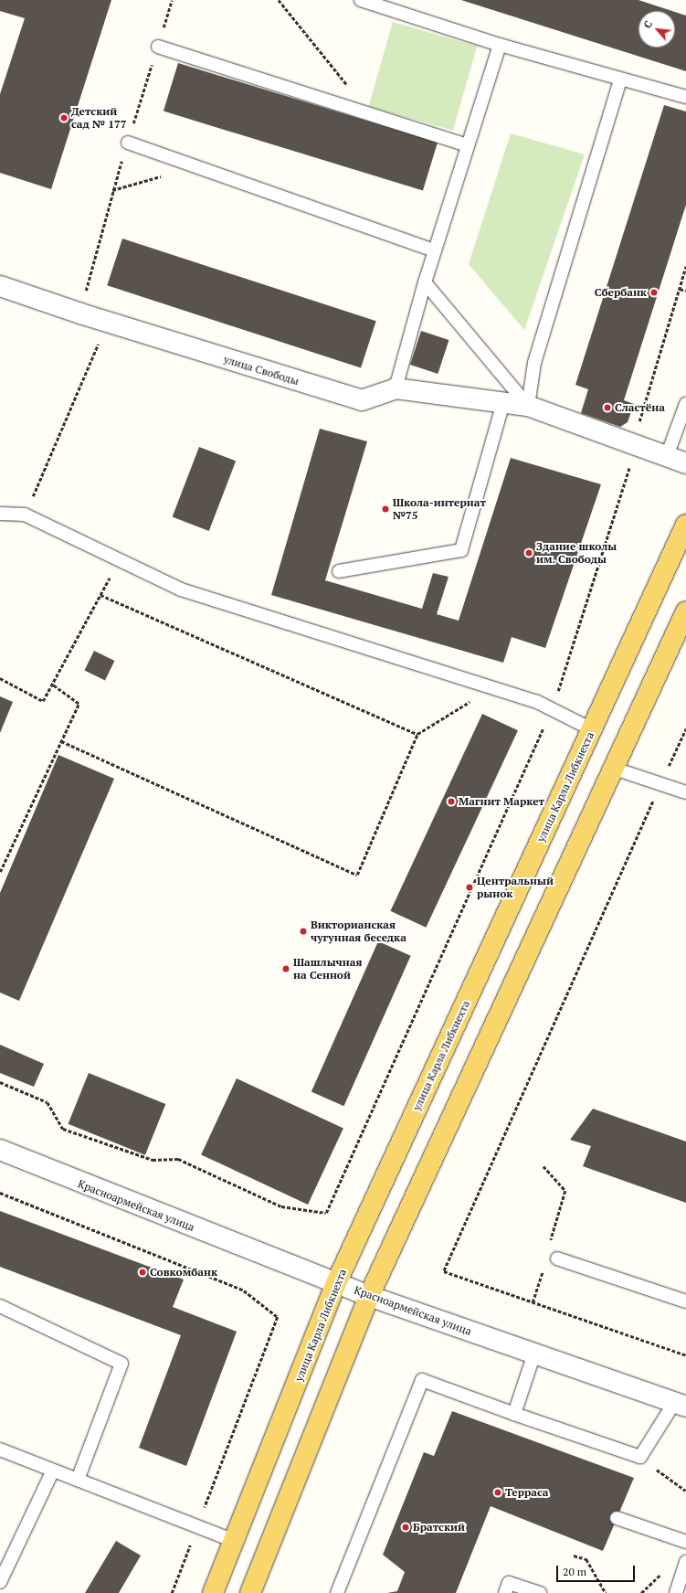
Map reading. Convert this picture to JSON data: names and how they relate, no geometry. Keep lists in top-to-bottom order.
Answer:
{
  "streets": {
    "main road": ["улица Карла Либкнехта"],
    "street": ["улица Свободы", "Красноармейская улица"]
  },
  "crossings": [
    ["улица Карла Либкнехта", "Красноармейская улица"]
  ],
  "places": [
    "Детский сад № 177",
    "Сбербанк",
    "Сластёна",
    "Школа-интернат №75",
    "Здание школы им. Свободы",
    "Магнит Маркет",
    "Центральный рынок",
    "Викторианская чугунная беседка",
    "Шашлычная на Сенной",
    "Совкомбанк",
    "Терраса",
    "Братский"
  ],
  "scale_bar": "20 m",
  "north": "top left"
}
